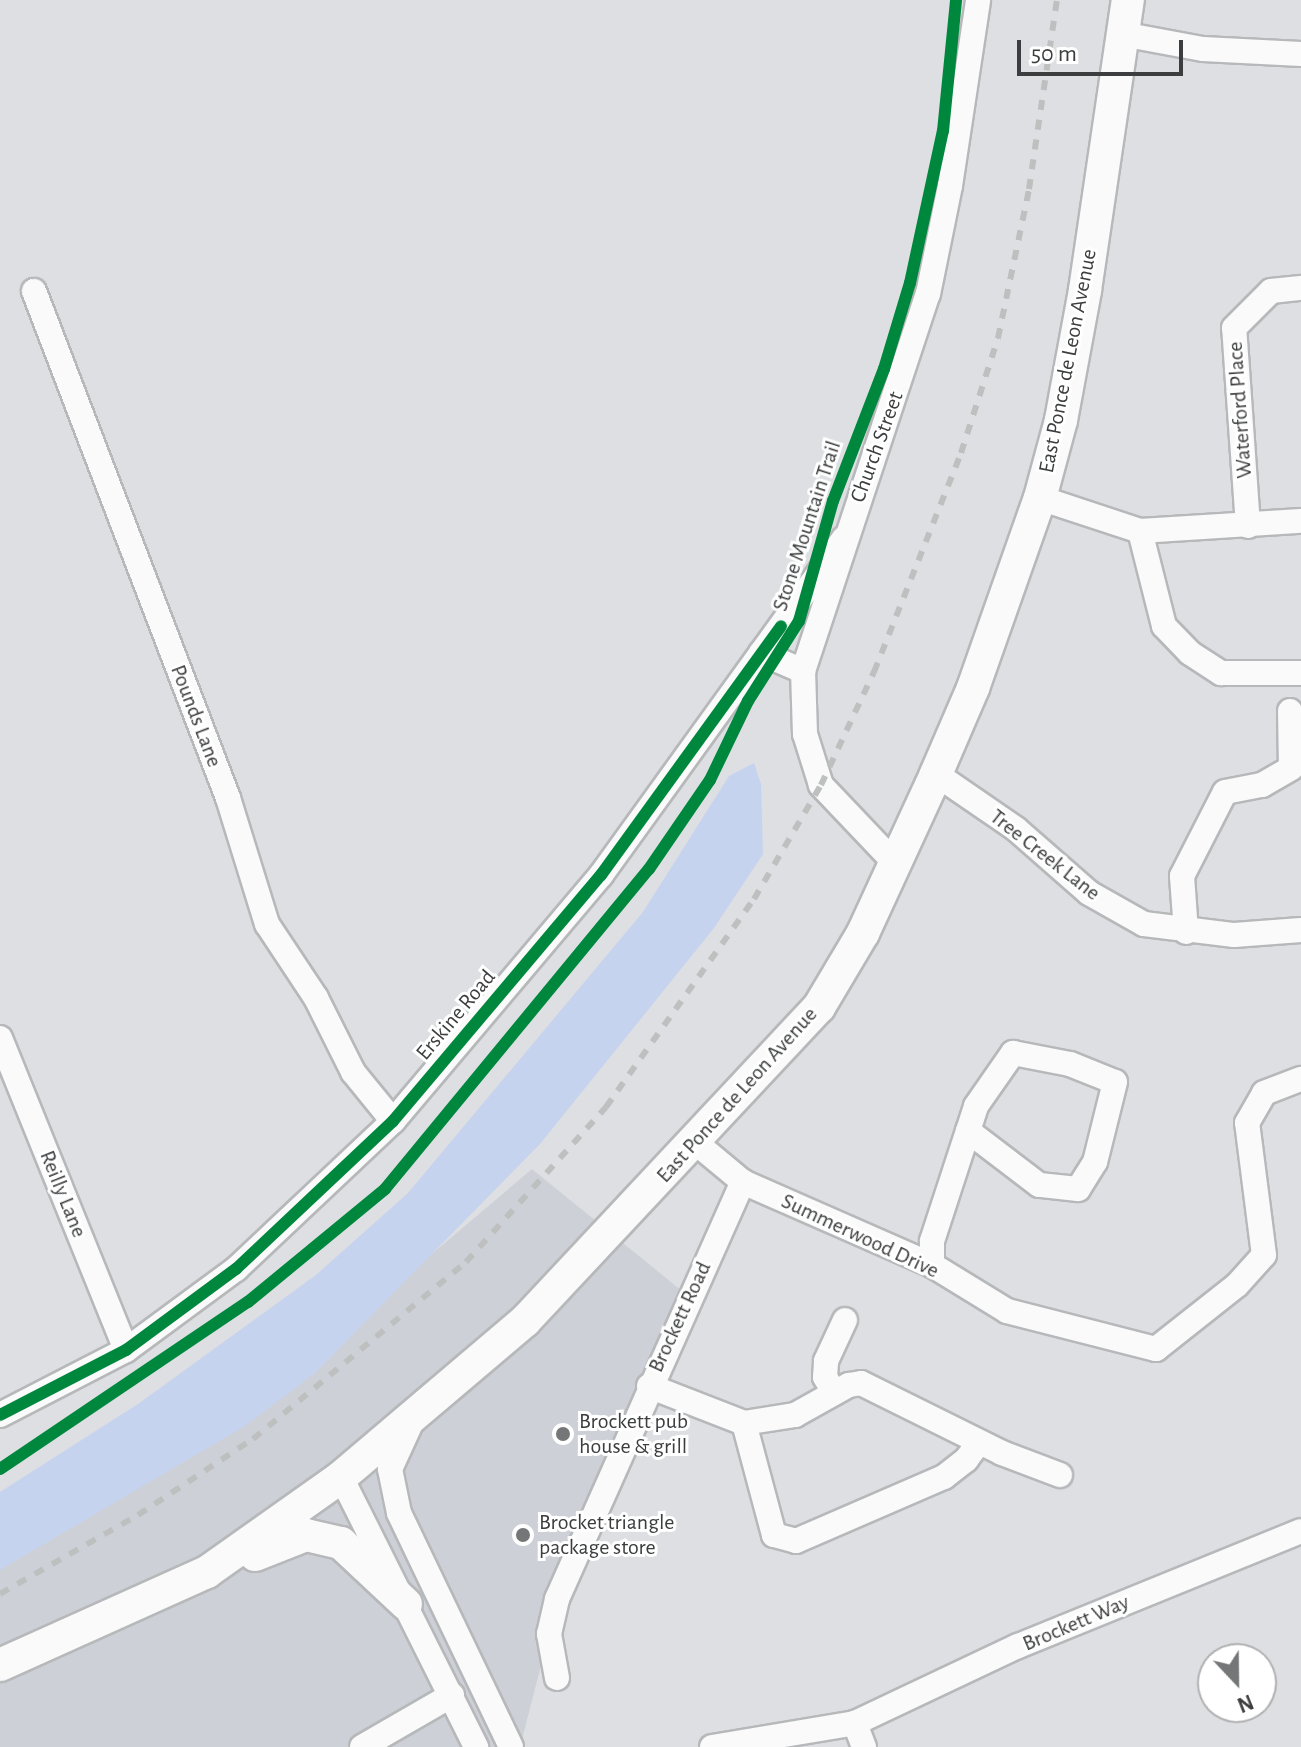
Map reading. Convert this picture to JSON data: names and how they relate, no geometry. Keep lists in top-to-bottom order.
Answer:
{
  "streets": {
    "main road": ["East Ponce de Leon Avenue"],
    "street": [
      "Waterford Place",
      "Church Street",
      "Pounds Lane",
      "Tree Creek Lane",
      "Erskine Road",
      "Reilly Lane",
      "Summerwood Drive",
      "Brockett Road",
      "Brockett Way"
    ],
    "cycle path": ["Stone Mountain Trail"]
  },
  "crossings": [
    ["East Ponce de Leon Avenue", "Church Street"],
    ["East Ponce de Leon Avenue", "Tree Creek Lane"],
    ["East Ponce de Leon Avenue", "Summerwood Drive"],
    ["Church Street", "Erskine Road"],
    ["Pounds Lane", "Erskine Road"],
    ["Erskine Road", "Reilly Lane"],
    ["Summerwood Drive", "Brockett Road"]
  ],
  "places": ["Brockett pub house & grill", "Brocket triangle package store"],
  "scale_bar": "50 m",
  "north": "bottom"
}
